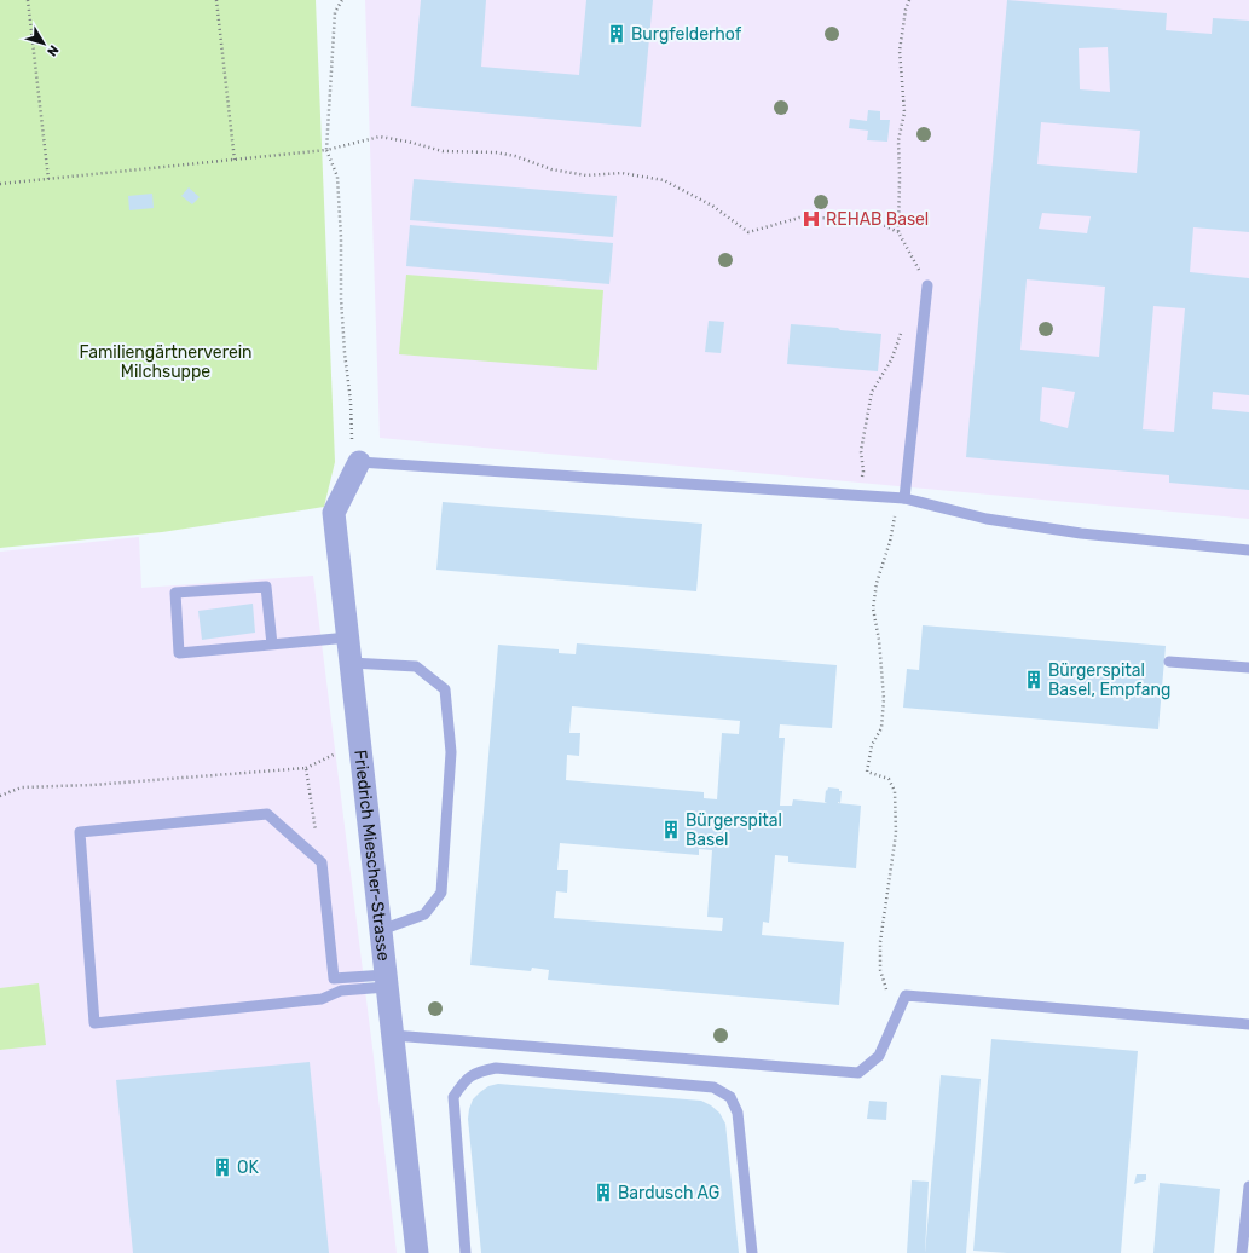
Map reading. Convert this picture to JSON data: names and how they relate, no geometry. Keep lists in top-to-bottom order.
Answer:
{
  "streets": {
    "street": ["Friedrich Miescher-Strasse"]
  },
  "parks": ["Familiengärtnerverein Milchsuppe"],
  "places": {
    "building": [
      "Burgfelderhof",
      "Bürgerspital Basel, Empfang",
      "Bürgerspital Basel",
      "OK",
      "Bardusch AG"
    ],
    "hospital": ["REHAB Basel"]
  },
  "north": "bottom right"
}
